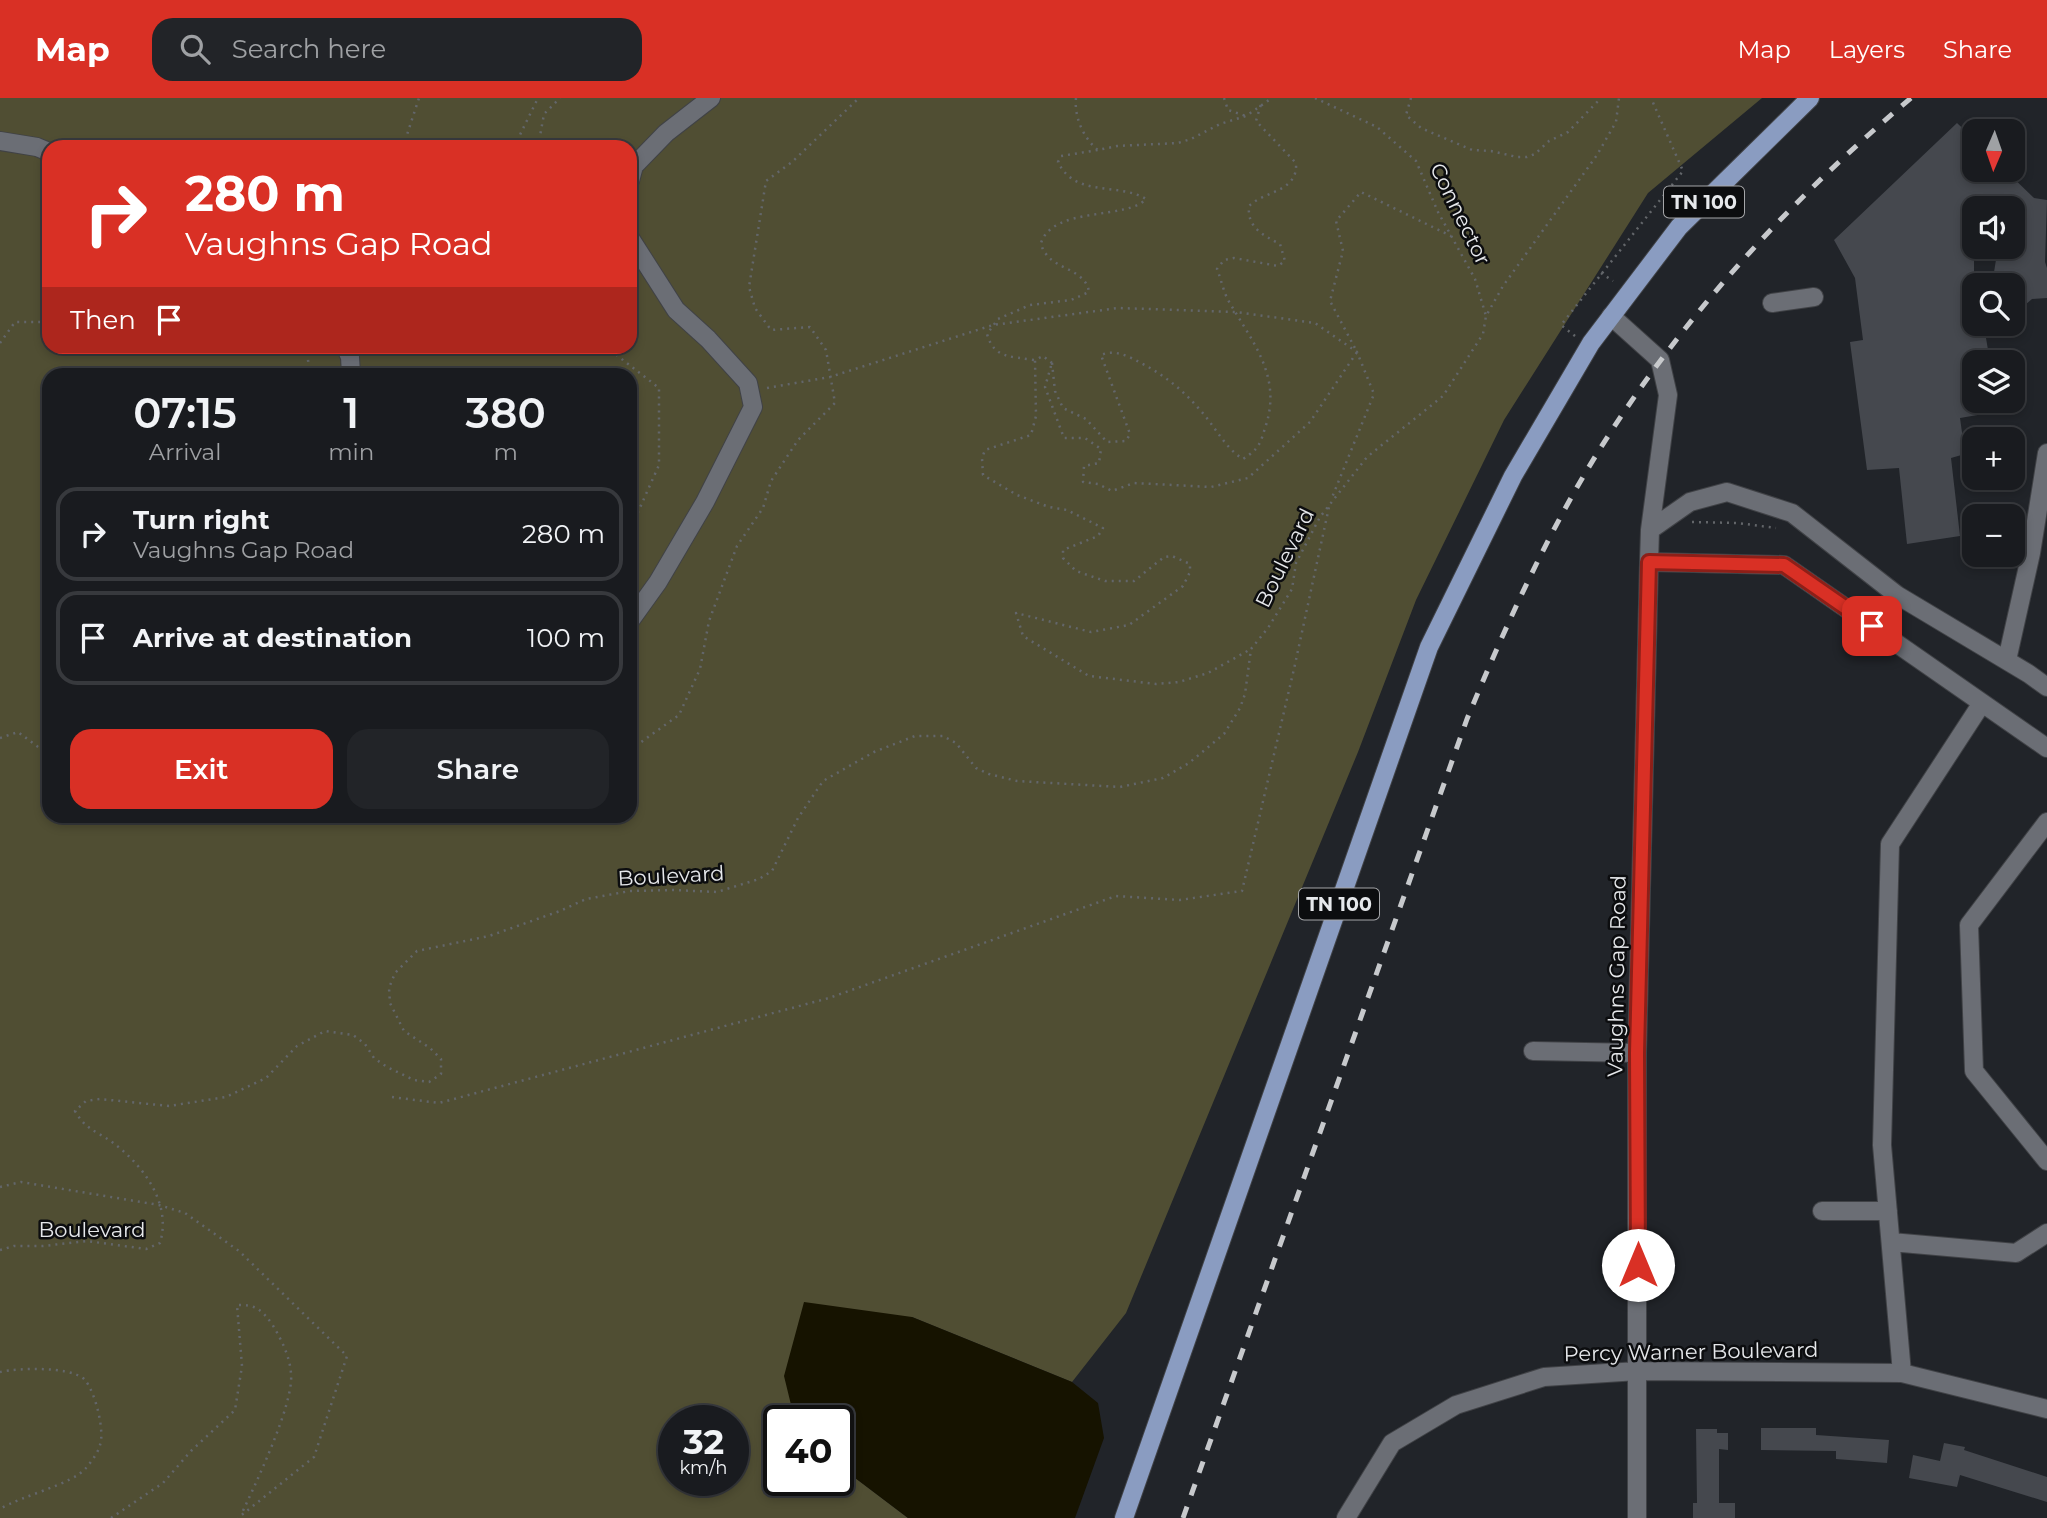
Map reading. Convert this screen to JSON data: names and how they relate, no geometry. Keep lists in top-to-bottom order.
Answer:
{
  "streets": {
    "main road": ["TN 100"],
    "street": ["Vaughns Gap Road", "Percy Warner Boulevard"],
    "path": ["Connector", "Boulevard"]
  },
  "crossings": [
    ["TN 100", "Vaughns Gap Road"],
    ["Connector", "Boulevard"],
    ["Vaughns Gap Road", "Percy Warner Boulevard"]
  ],
  "north": "bottom",
  "page": {
    "header": "Map",
    "search": "Search here",
    "nav": ["Map", "Layers", "Share"],
    "map_buttons": ["+", "−"],
    "turn": ["280 m", "Vaughns Gap Road"],
    "then": "Then",
    "eta": [
      "07:15",
      "Arrival",
      "1",
      "min",
      "380",
      "m"
    ],
    "list": [
      {
        "name": "Turn right",
        "note": "Vaughns Gap Road",
        "value": "280 m"
      },
      {
        "name": "Arrive at destination",
        "value": "100 m"
      }
    ],
    "buttons": ["Exit", "Share"],
    "speed": "32 km/h",
    "limit": "40"
  }
}
